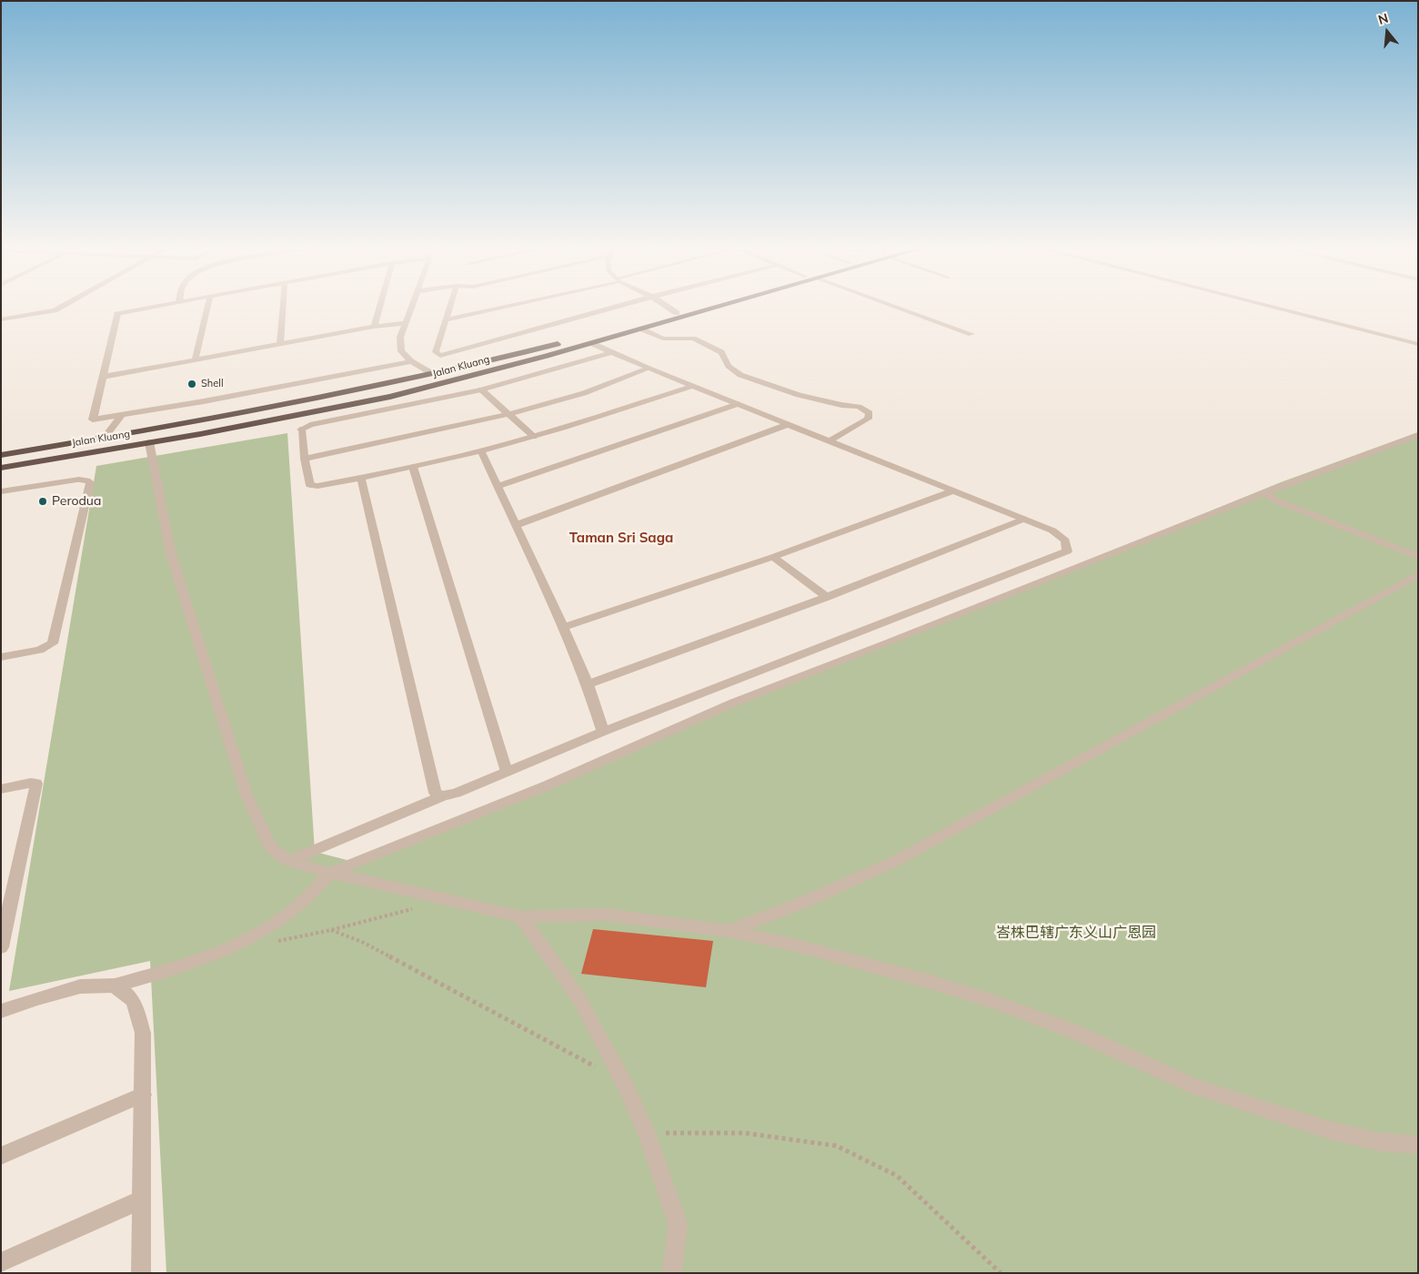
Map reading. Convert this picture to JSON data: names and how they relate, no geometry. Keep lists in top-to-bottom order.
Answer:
{
  "streets": {
    "highway": ["Jalan Kluang"]
  },
  "districts": ["Taman Sri Saga"],
  "parks": ["峇株巴辖广东义山广恩园"],
  "places": ["Shell", "Perodua"],
  "north": "top"
}
